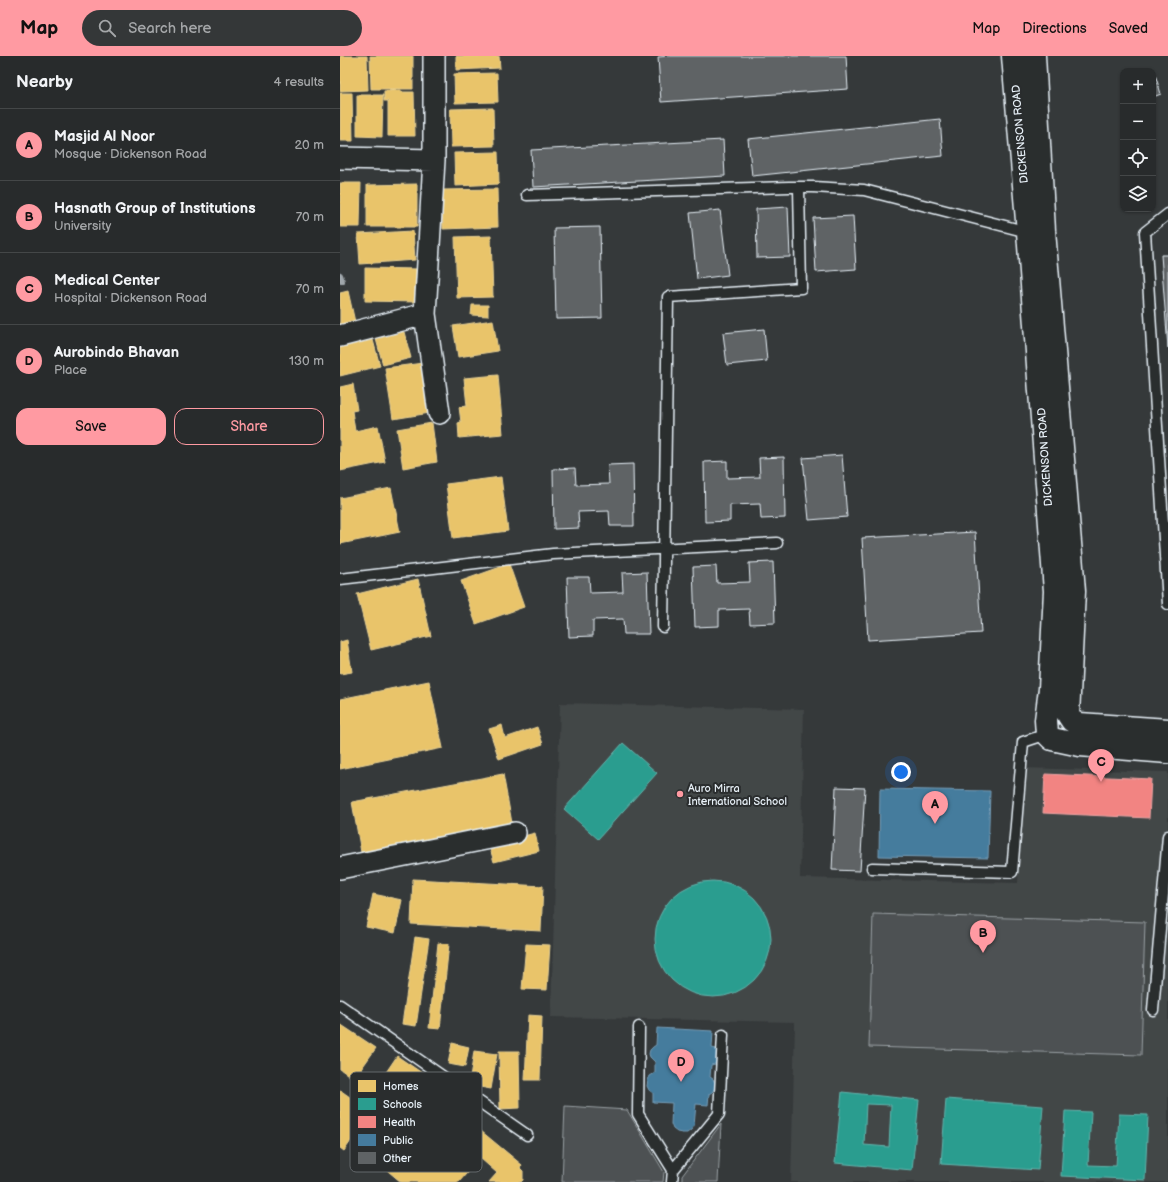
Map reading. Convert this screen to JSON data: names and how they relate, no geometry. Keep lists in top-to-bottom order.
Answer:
{
  "streets": {
    "main road": ["DICKENSON ROAD"]
  },
  "places": ["Auro Mirra International School"],
  "legend": [
    "Homes",
    "Schools",
    "Health",
    "Public",
    "Other"
  ],
  "page": {
    "header": "Map",
    "search": "Search here",
    "nav": ["Map", "Directions", "Saved"],
    "heading": ["Nearby", "4 results"],
    "map_buttons": ["+", "−"],
    "list": [
      {
        "mark": "A",
        "name": "Masjid Al Noor",
        "note": "Mosque · Dickenson Road",
        "value": "20 m"
      },
      {
        "mark": "B",
        "name": "Hasnath Group of Institutions",
        "note": "University",
        "value": "70 m"
      },
      {
        "mark": "C",
        "name": "Medical Center",
        "note": "Hospital · Dickenson Road",
        "value": "70 m"
      },
      {
        "mark": "D",
        "name": "Aurobindo Bhavan",
        "note": "Place",
        "value": "130 m"
      }
    ],
    "buttons": ["Save", "Share"],
    "pins": [
      "C",
      "A",
      "B",
      "D"
    ]
  }
}
